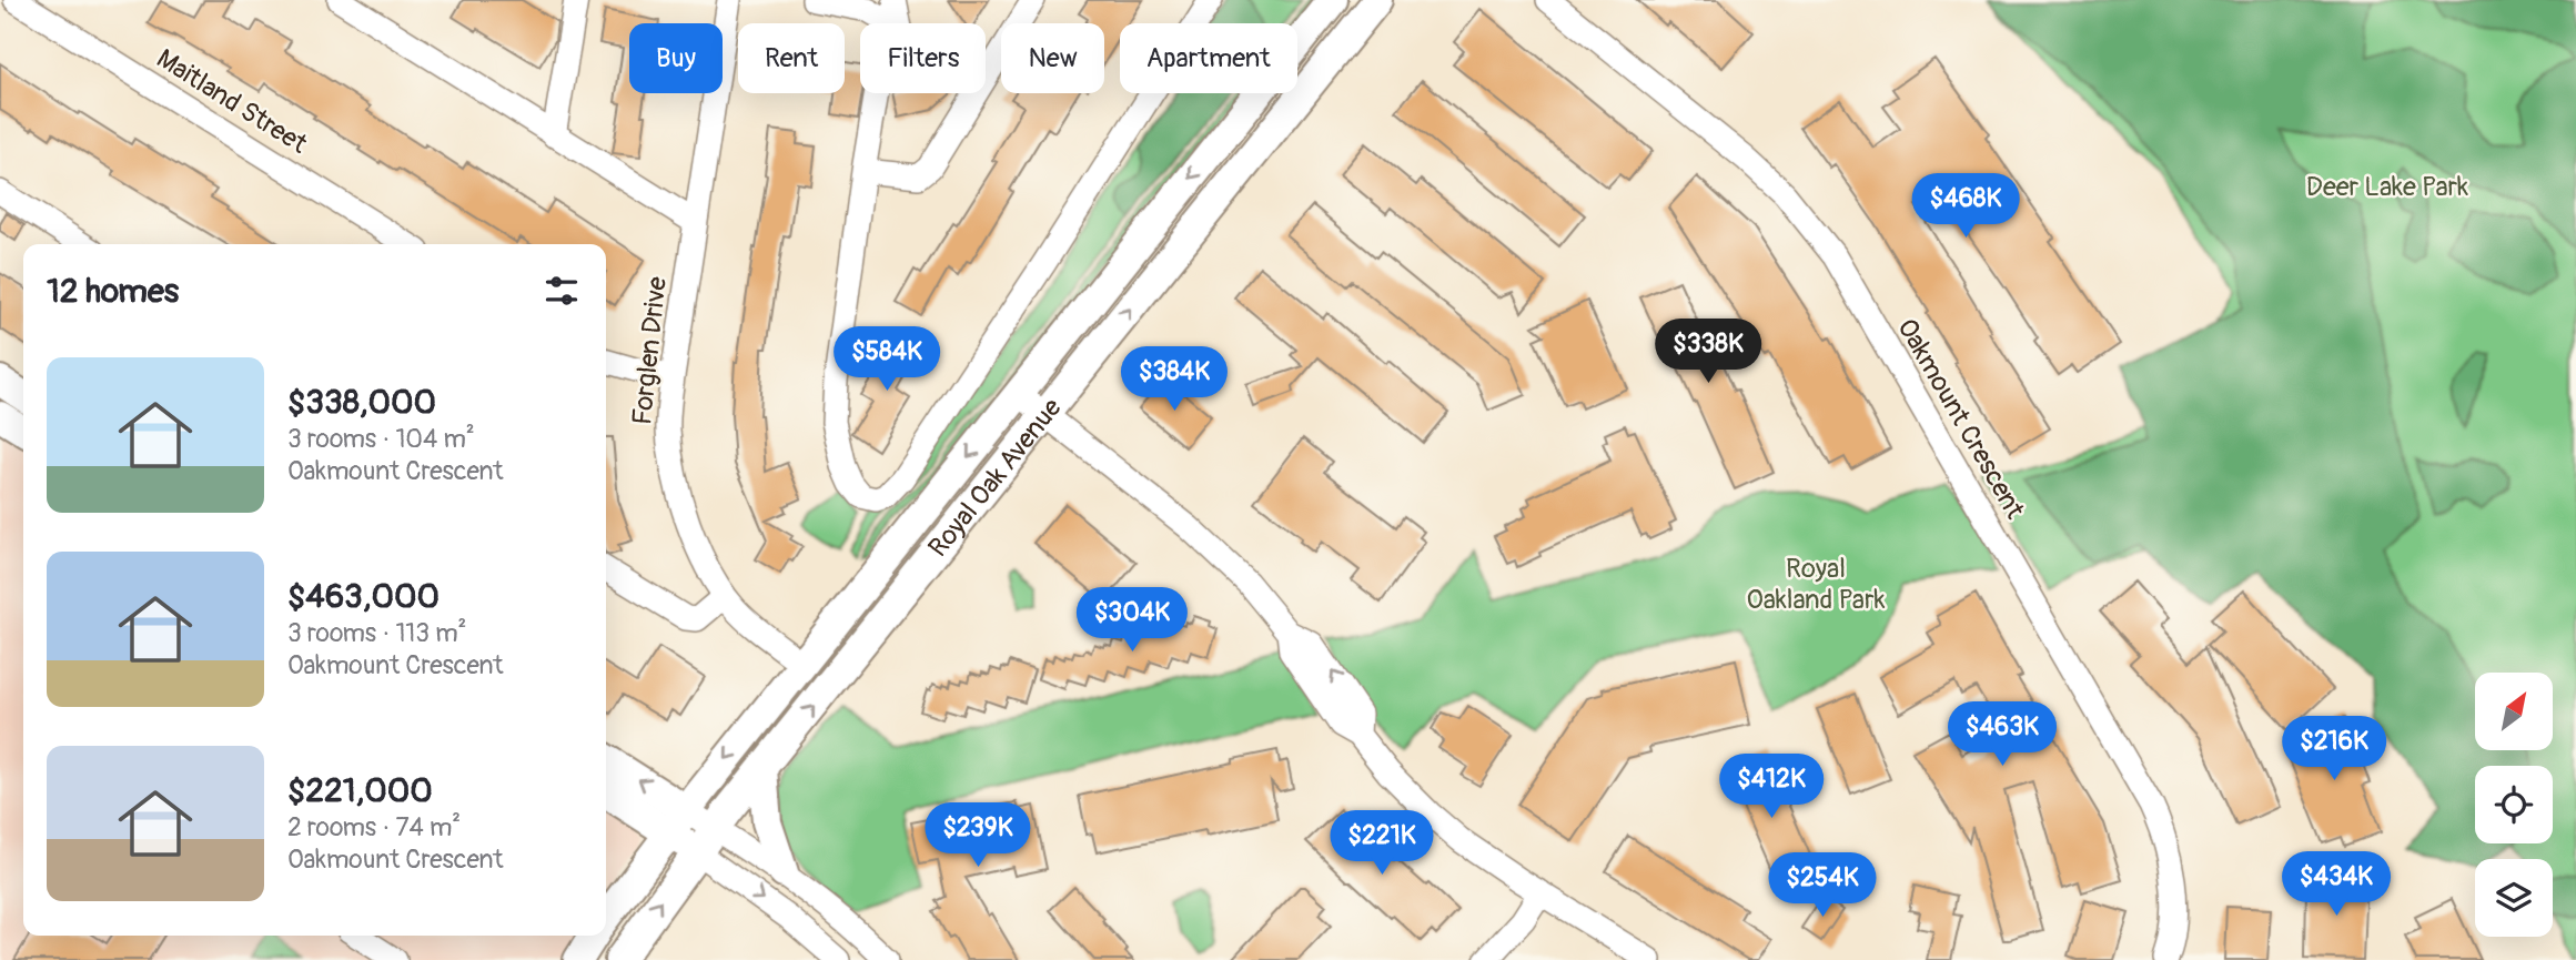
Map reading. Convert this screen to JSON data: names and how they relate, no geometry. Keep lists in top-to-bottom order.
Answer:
{
  "streets": {
    "main road": ["Royal Oak Avenue"],
    "street": ["Maitland Street", "Forglen Drive", "Oakmount Crescent"]
  },
  "crossings": [
    ["Forglen Drive", "Royal Oak Avenue"]
  ],
  "parks": ["Deer Lake Park", "Royal Oakland Park"],
  "north": "top right",
  "page": {
    "chip": [
      "Buy",
      "Rent",
      "Filters",
      "New",
      "Apartment"
    ],
    "price": [
      "$468K",
      "$338K",
      "$584K",
      "$384K",
      "$304K",
      "$463K",
      "$216K",
      "$412K",
      "$239K",
      "$221K",
      "$434K",
      "$254K"
    ],
    "heading": "12 homes",
    "list": [
      {
        "name": "$338,000",
        "note": "3 rooms · 104 m² · Oakmount Crescent"
      },
      {
        "name": "$463,000",
        "note": "3 rooms · 113 m² · Oakmount Crescent"
      },
      {
        "name": "$221,000",
        "note": "2 rooms · 74 m² · Oakmount Crescent"
      }
    ]
  }
}
